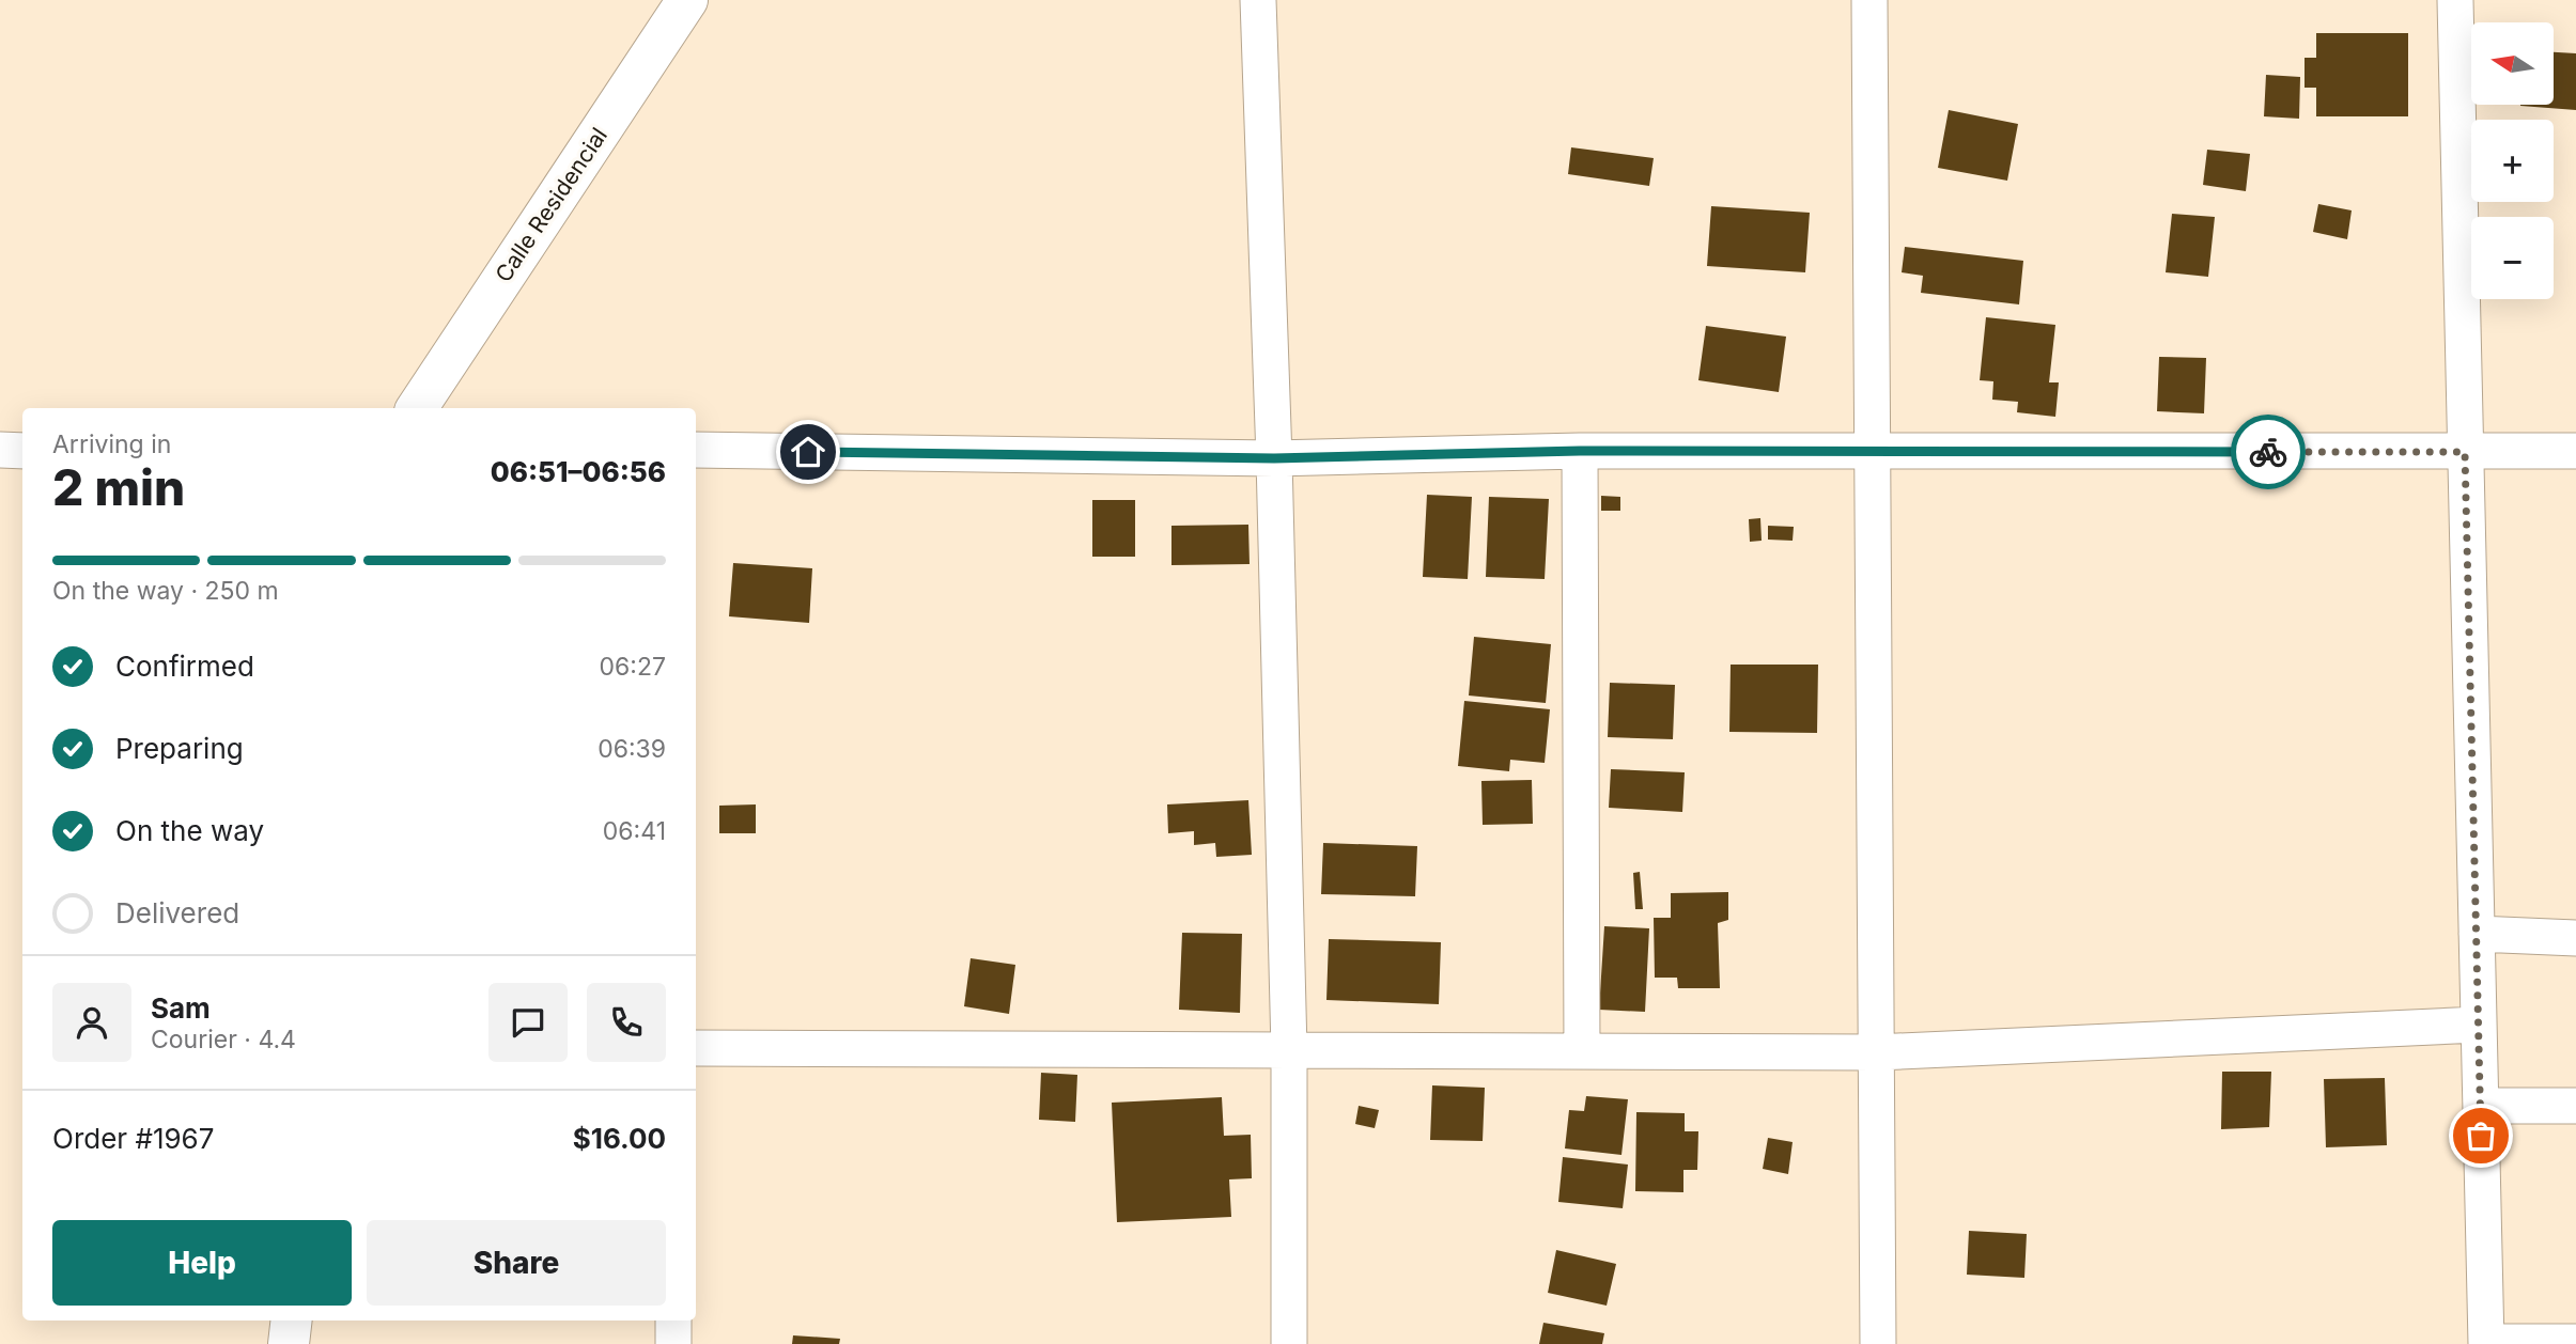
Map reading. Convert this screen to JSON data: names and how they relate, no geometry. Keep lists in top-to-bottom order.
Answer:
{
  "streets": {
    "main road": ["Calle Residencial"]
  },
  "north": "left",
  "page": {
    "map_buttons": ["+", "−"],
    "heading": ["2 min", "Arriving in", "06:51–06:56"],
    "panel": [
      "Sam",
      "Courier · 4.4",
      "Order #1967",
      "$16.00"
    ],
    "bar": "On the way · 250 m",
    "list": [
      ["Confirmed", "06:27"],
      ["Preparing", "06:39"],
      ["On the way", "06:41"],
      "Delivered"
    ],
    "buttons": ["Help", "Share"]
  }
}
